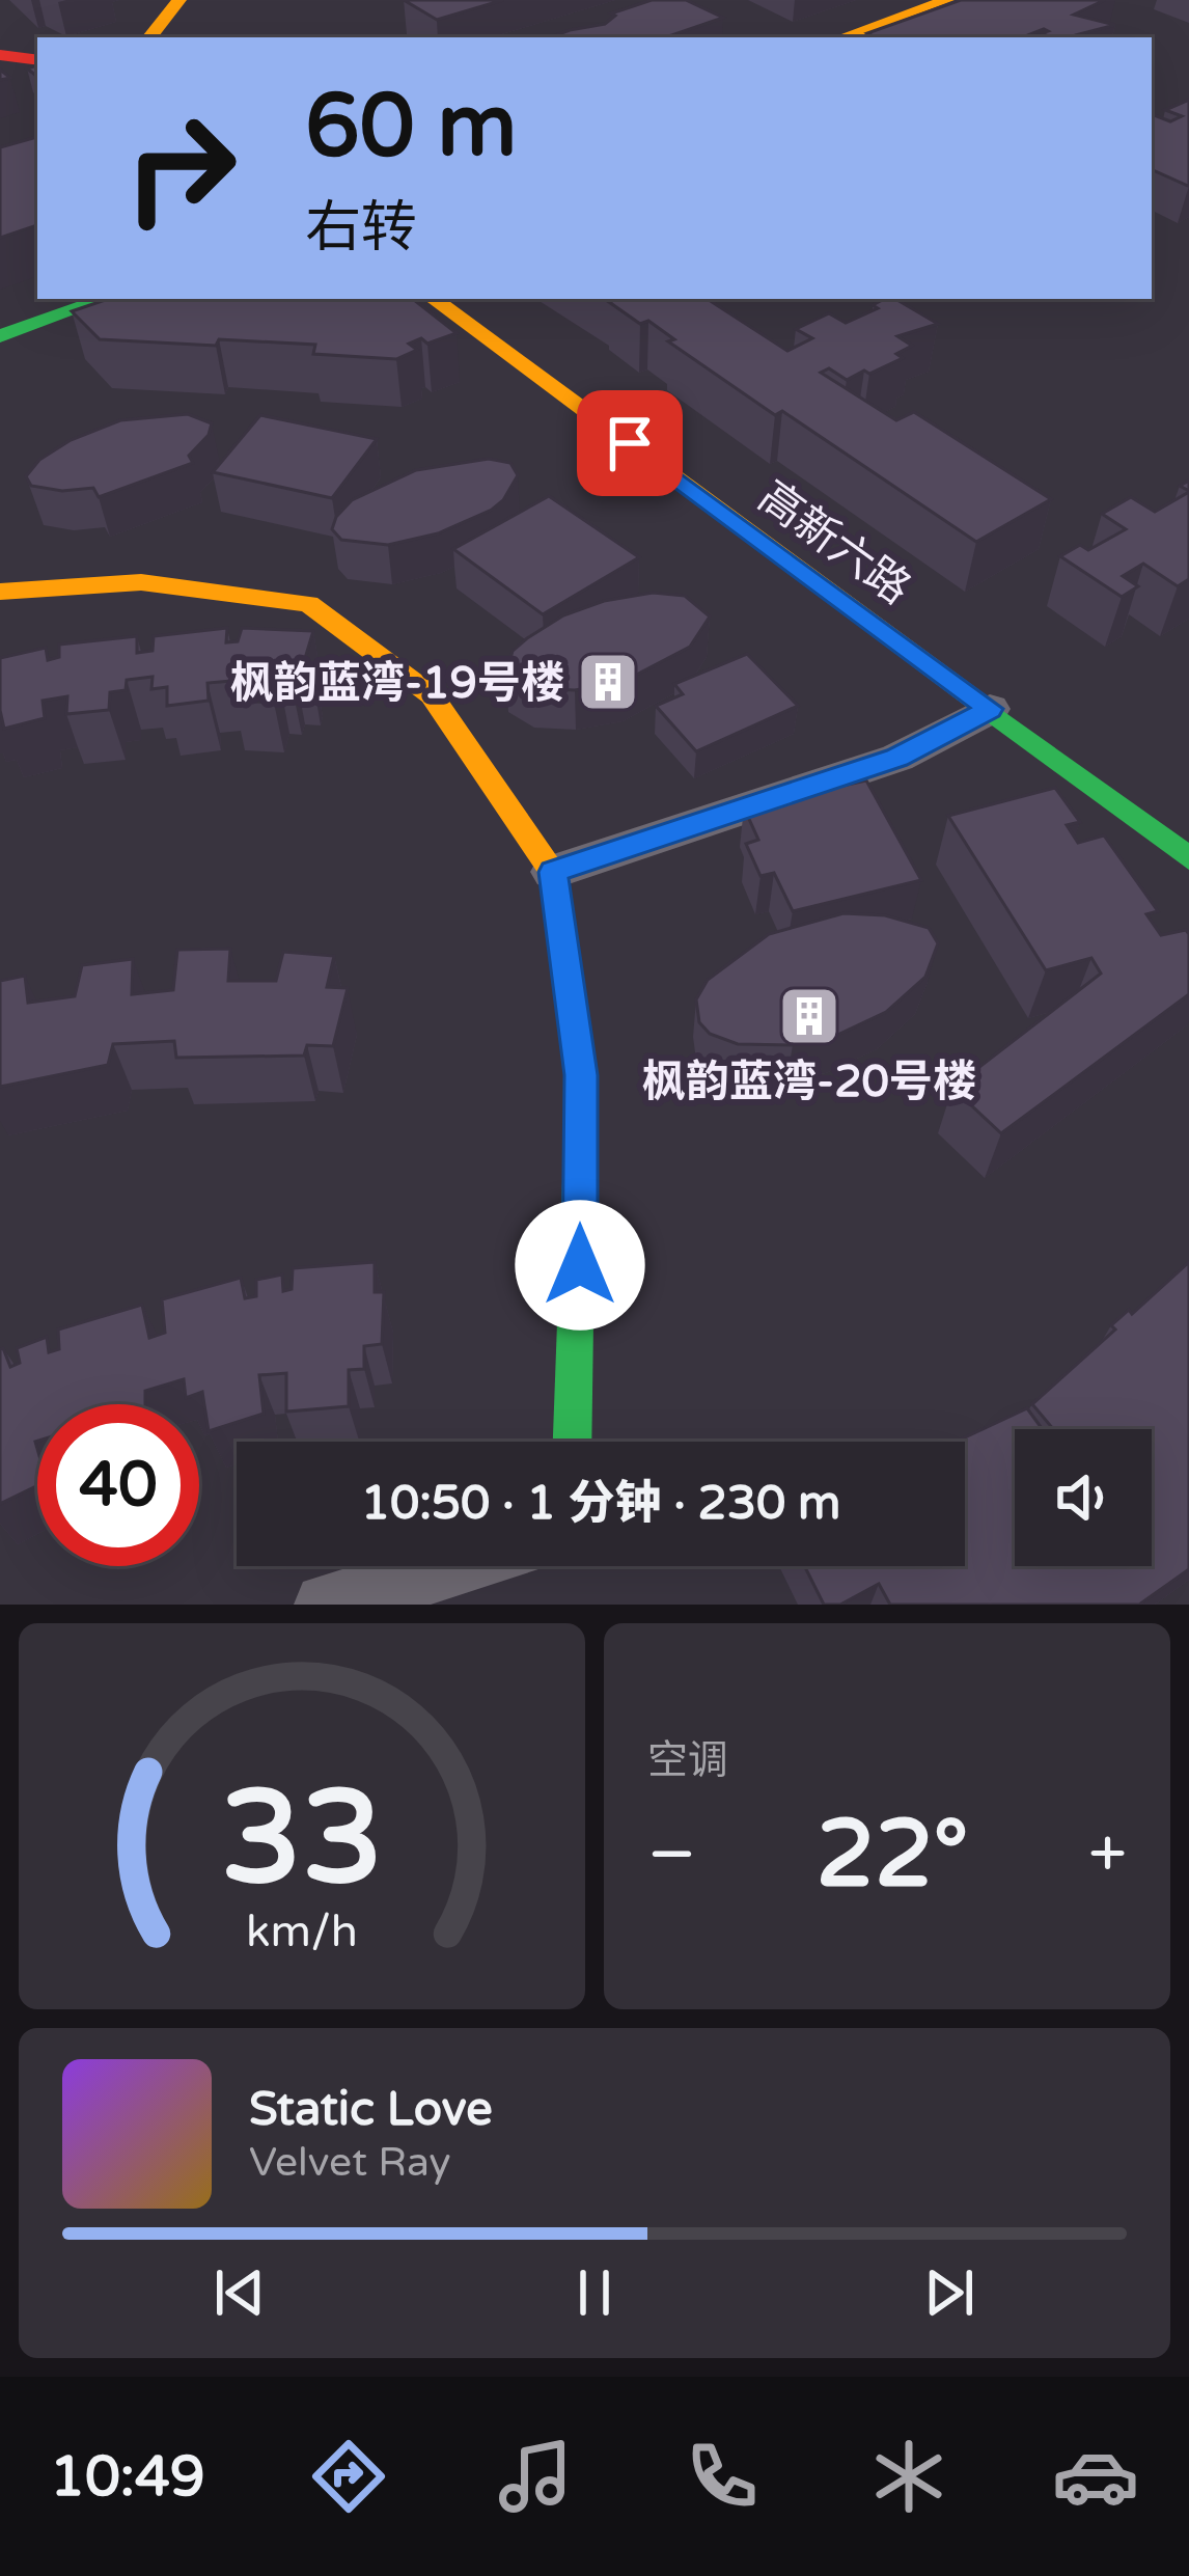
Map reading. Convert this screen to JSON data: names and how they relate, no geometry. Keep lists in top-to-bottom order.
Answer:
{
  "streets": {
    "street": ["高新六路"]
  },
  "places": {
    "building": ["枫韵蓝湾-19号楼", "枫韵蓝湾-20号楼"]
  },
  "page": {
    "turn": ["60 m", "右转"],
    "limit": "40",
    "trip": "10:50 · 1 分钟 · 230 m",
    "tile": "空调",
    "heat": ["−", "22°", "+"],
    "song": ["Static Love", "Velvet Ray"],
    "tabs": "10:49",
    "gauge": ["33", "km/h"]
  }
}
